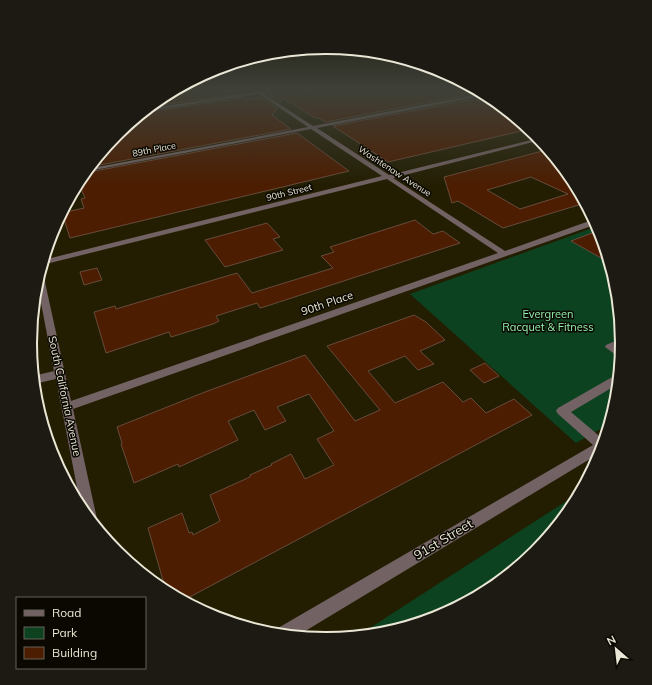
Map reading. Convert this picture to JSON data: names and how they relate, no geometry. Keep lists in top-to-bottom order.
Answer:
{
  "streets": {
    "street": [
      "89th Place",
      "Washtenaw Avenue",
      "90th Street",
      "90th Place",
      "South California Avenue",
      "91st Street"
    ]
  },
  "crossings": [
    ["89th Place", "Washtenaw Avenue"],
    ["Washtenaw Avenue", "90th Street"],
    ["Washtenaw Avenue", "90th Place"],
    ["90th Place", "South California Avenue"]
  ],
  "parks": ["Evergreen Racquet & Fitness"],
  "legend": ["Road", "Park", "Building"],
  "north": "top left"
}
